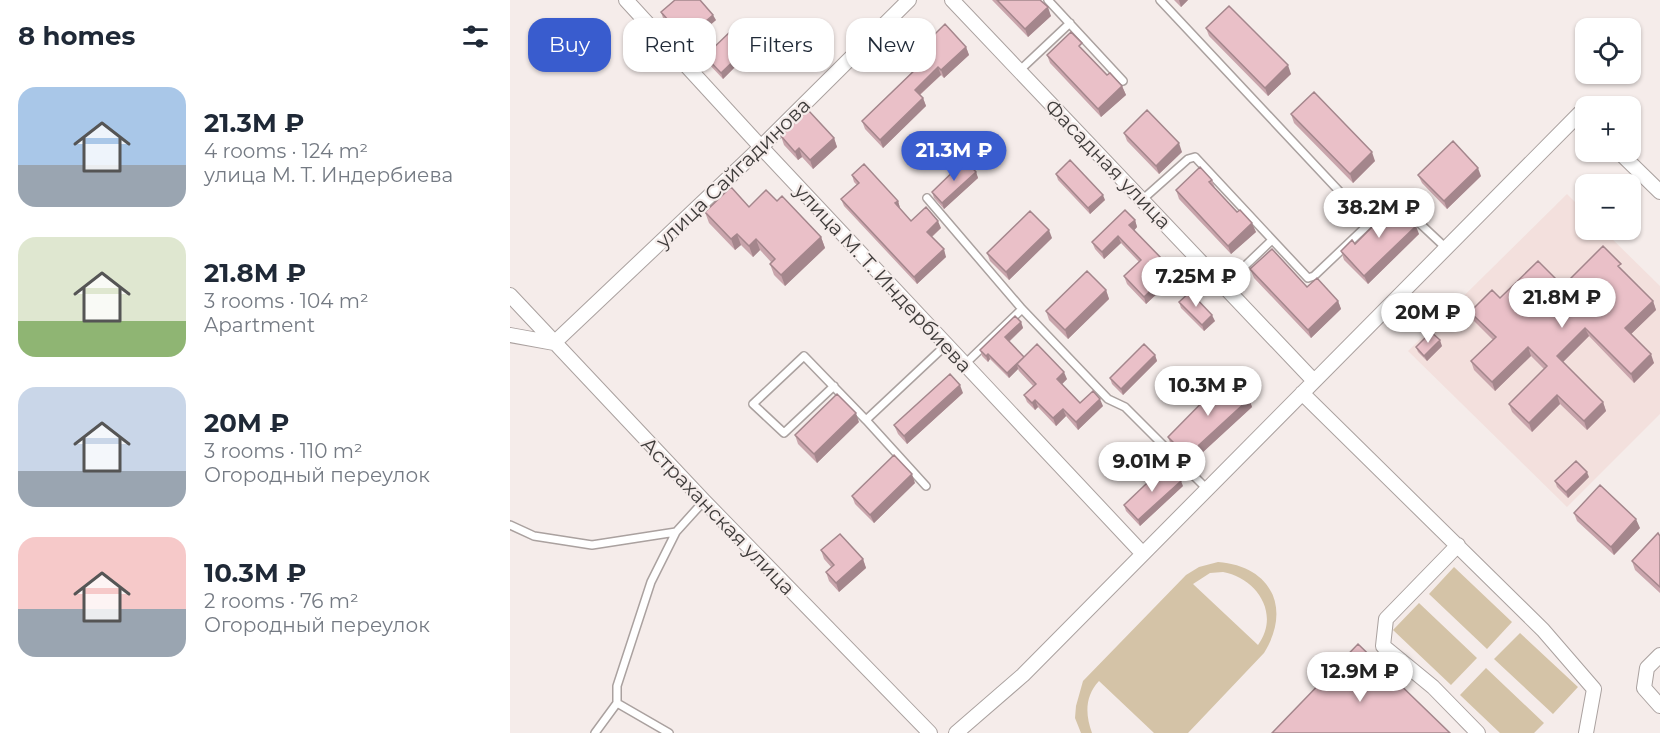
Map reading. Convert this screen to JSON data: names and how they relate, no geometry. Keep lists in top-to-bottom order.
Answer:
{
  "streets": {
    "street": [
      "Фасадная улица",
      "улица Сайгадинова",
      "улица М. Т. Индербиева",
      "Астраханская улица"
    ]
  },
  "crossings": [
    ["улица Сайгадинова", "улица М. Т. Индербиева"],
    ["улица Сайгадинова", "Астраханская улица"]
  ],
  "page": {
    "heading": "8 homes",
    "map_buttons": ["+", "−"],
    "chip": [
      "Buy",
      "Rent",
      "Filters",
      "New"
    ],
    "list": [
      {
        "name": "21.3M ₽",
        "note": "4 rooms · 124 m² · улица М. Т. Индербиева"
      },
      {
        "name": "21.8M ₽",
        "note": "3 rooms · 104 m² · Apartment"
      },
      {
        "name": "20M ₽",
        "note": "3 rooms · 110 m² · Огородный переулок"
      },
      {
        "name": "10.3M ₽",
        "note": "2 rooms · 76 m² · Огородный переулок"
      }
    ],
    "price": [
      "21.3M ₽",
      "38.2M ₽",
      "7.25M ₽",
      "21.8M ₽",
      "20M ₽",
      "10.3M ₽",
      "9.01M ₽",
      "12.9M ₽"
    ]
  }
}
